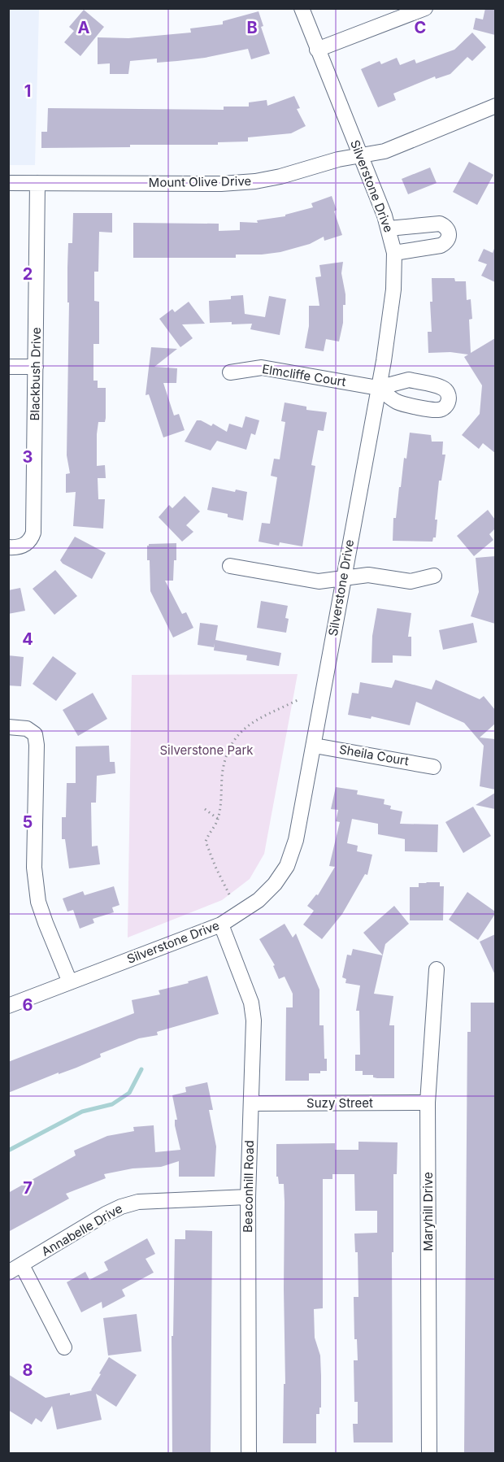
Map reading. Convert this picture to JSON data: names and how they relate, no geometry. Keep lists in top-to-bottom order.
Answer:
{
  "streets": {
    "street": [
      "Mount Olive Drive",
      "Silverstone Drive",
      "Blackbush Drive",
      "Elmcliffe Court",
      "Sheila Court",
      "Suzy Street",
      "Beaconhill Road",
      "Maryhill Drive",
      "Annabelle Drive"
    ]
  },
  "crossings": [
    ["Mount Olive Drive", "Silverstone Drive"],
    ["Mount Olive Drive", "Blackbush Drive"],
    ["Silverstone Drive", "Elmcliffe Court"],
    ["Silverstone Drive", "Sheila Court"],
    ["Silverstone Drive", "Beaconhill Road"],
    ["Suzy Street", "Beaconhill Road"],
    ["Suzy Street", "Maryhill Drive"],
    ["Beaconhill Road", "Annabelle Drive"]
  ],
  "parks": ["Silverstone Park"],
  "grid": {
    "columns": ["A", "B", "C"],
    "rows": [
      "1",
      "2",
      "3",
      "4",
      "5",
      "6",
      "7",
      "8"
    ]
  }
}
